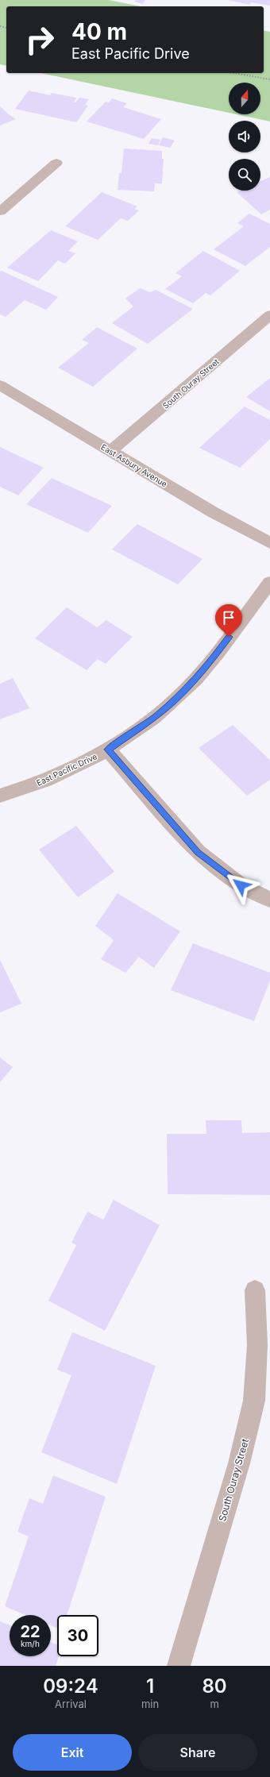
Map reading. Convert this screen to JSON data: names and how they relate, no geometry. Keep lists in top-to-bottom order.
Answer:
{
  "streets": {
    "street": ["South Ouray Street", "East Asbury Avenue", "East Pacific Drive"]
  },
  "crossings": [
    ["South Ouray Street", "East Asbury Avenue"]
  ],
  "north": "top",
  "page": {
    "turn": ["40 m", "East Pacific Drive"],
    "speed": "22 km/h",
    "limit": "30",
    "eta": [
      "09:24",
      "Arrival",
      "1",
      "min",
      "80",
      "m"
    ],
    "buttons": ["Exit", "Share"]
  }
}
